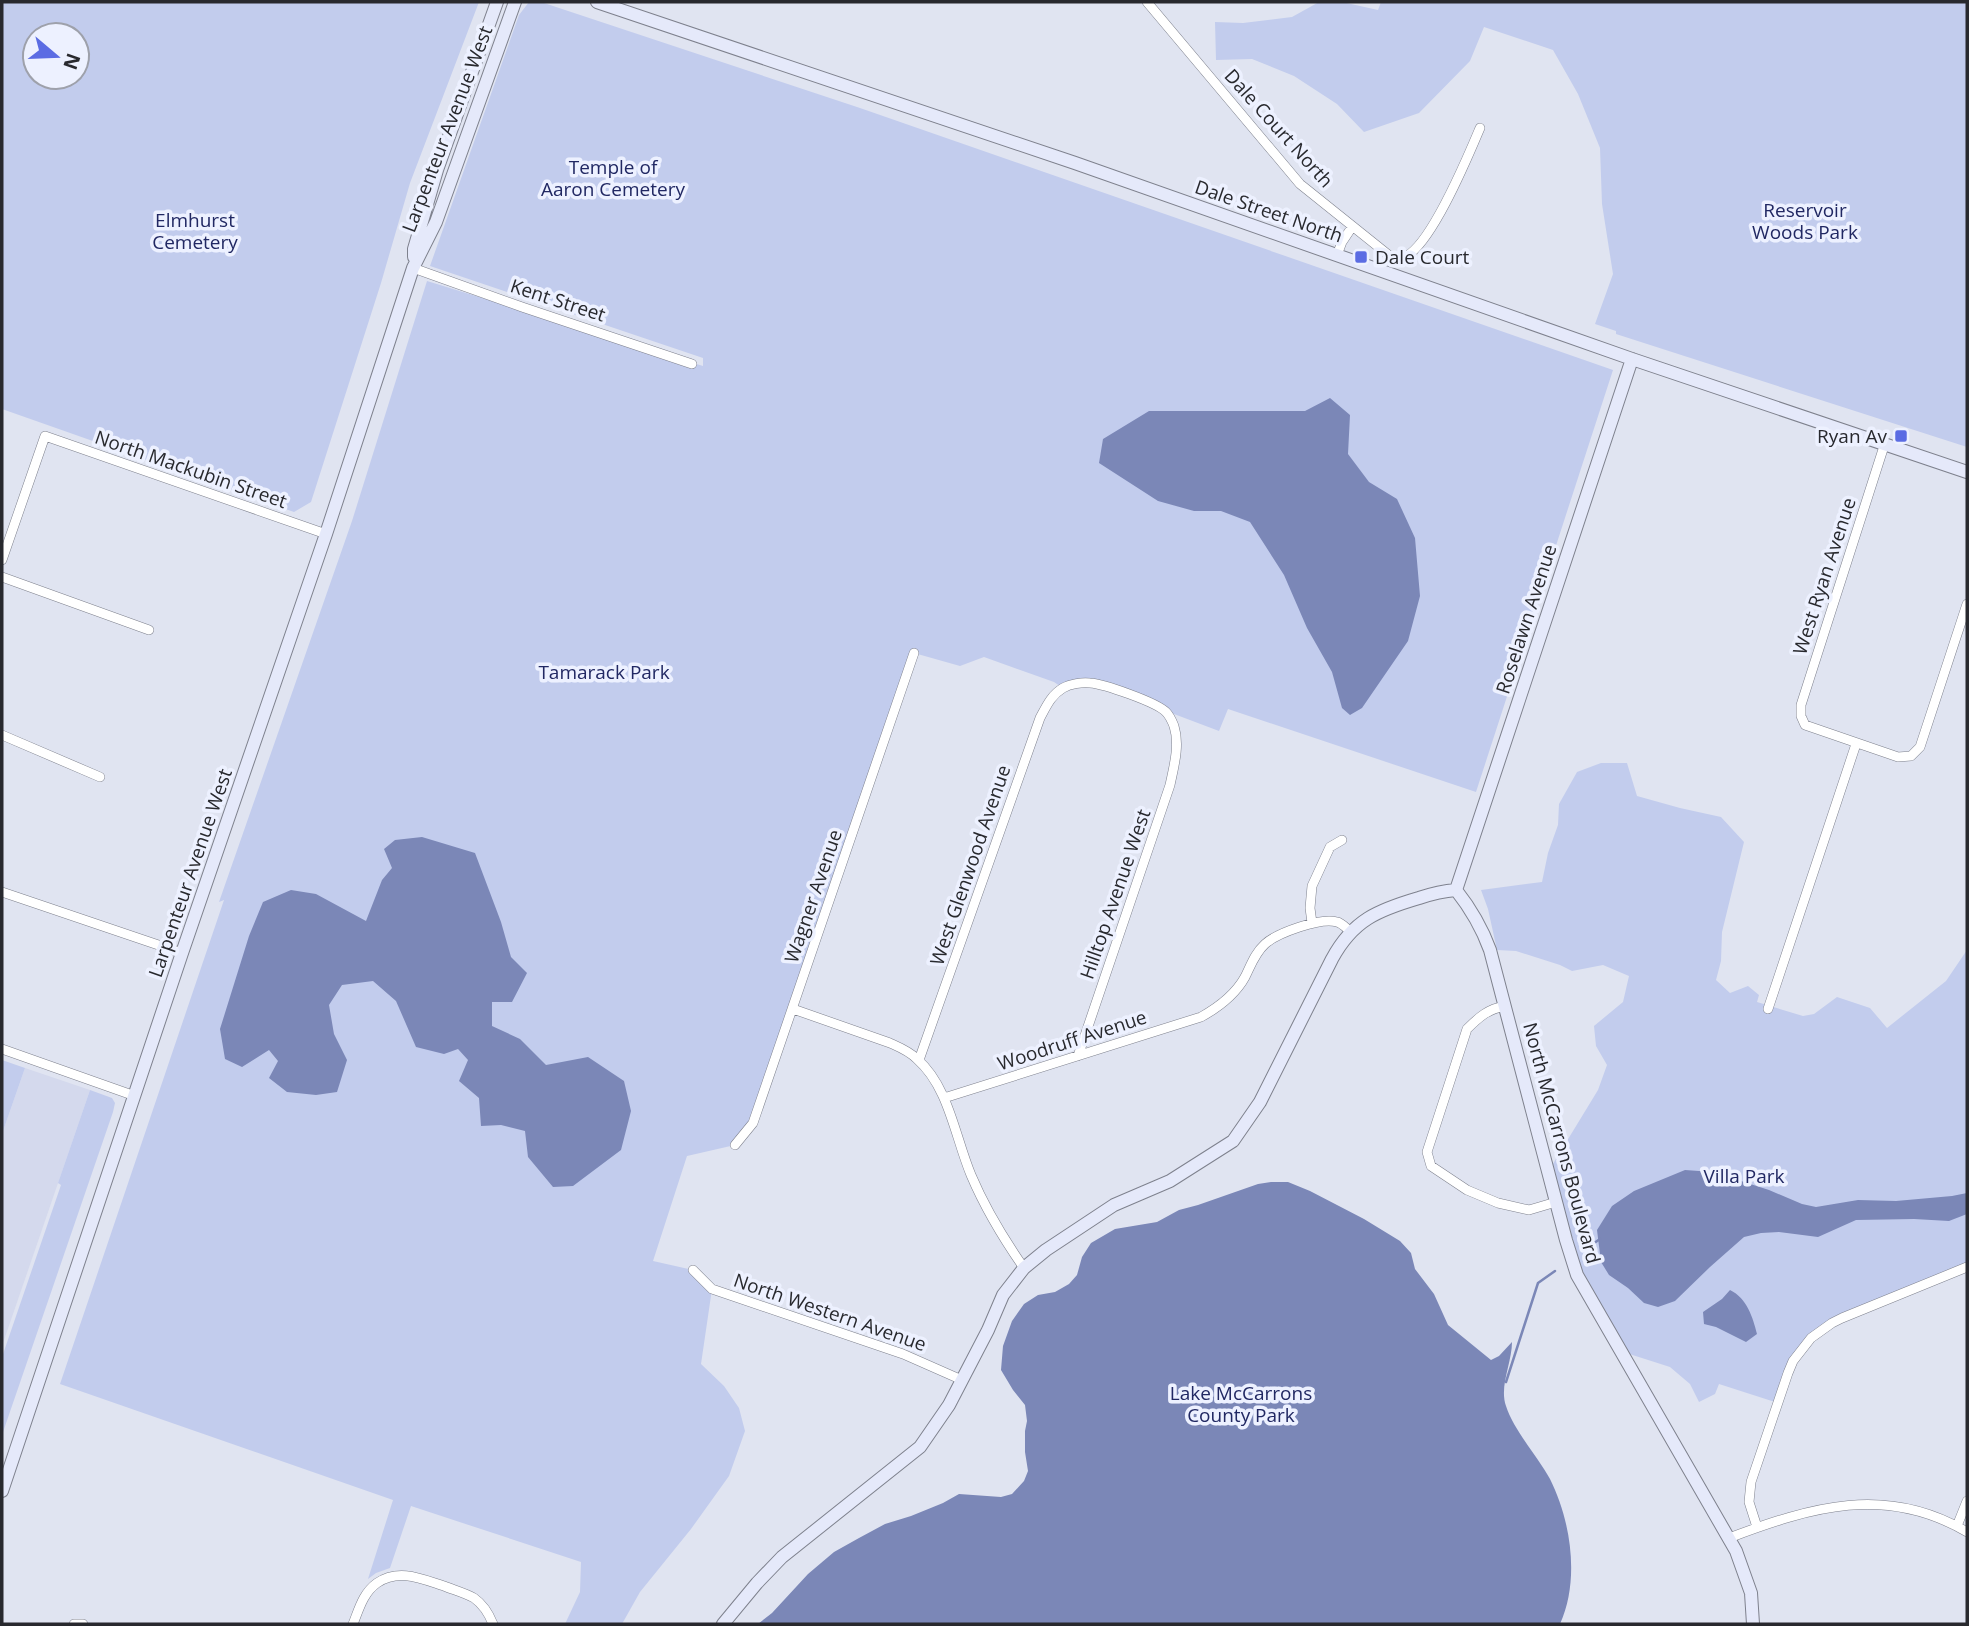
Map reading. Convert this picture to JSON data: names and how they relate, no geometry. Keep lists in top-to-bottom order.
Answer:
{
  "streets": {
    "main road": [
      "Larpenteur Avenue West",
      "Dale Street North",
      "Roselawn Avenue",
      "North McCarrons Boulevard"
    ],
    "street": [
      "Dale Court North",
      "Kent Street",
      "North Mackubin Street",
      "West Ryan Avenue",
      "West Glenwood Avenue",
      "Hilltop Avenue West",
      "Wagner Avenue",
      "Woodruff Avenue",
      "North Western Avenue"
    ]
  },
  "crossings": [
    ["Larpenteur Avenue West", "Kent Street"],
    ["Larpenteur Avenue West", "North Mackubin Street"],
    ["Dale Street North", "West Ryan Avenue"],
    ["Dale Street North", "Roselawn Avenue"],
    ["Roselawn Avenue", "North McCarrons Boulevard"],
    ["West Glenwood Avenue", "Hilltop Avenue West"],
    ["Hilltop Avenue West", "Woodruff Avenue"]
  ],
  "parks": [
    "Temple of Aaron Cemetery",
    "Reservoir Woods Park",
    "Elmhurst Cemetery",
    "Tamarack Park",
    "Villa Park",
    "Lake McCarrons County Park"
  ],
  "places": {
    "transit": ["Dale Court", "Ryan Av"]
  },
  "north": "right"
}
